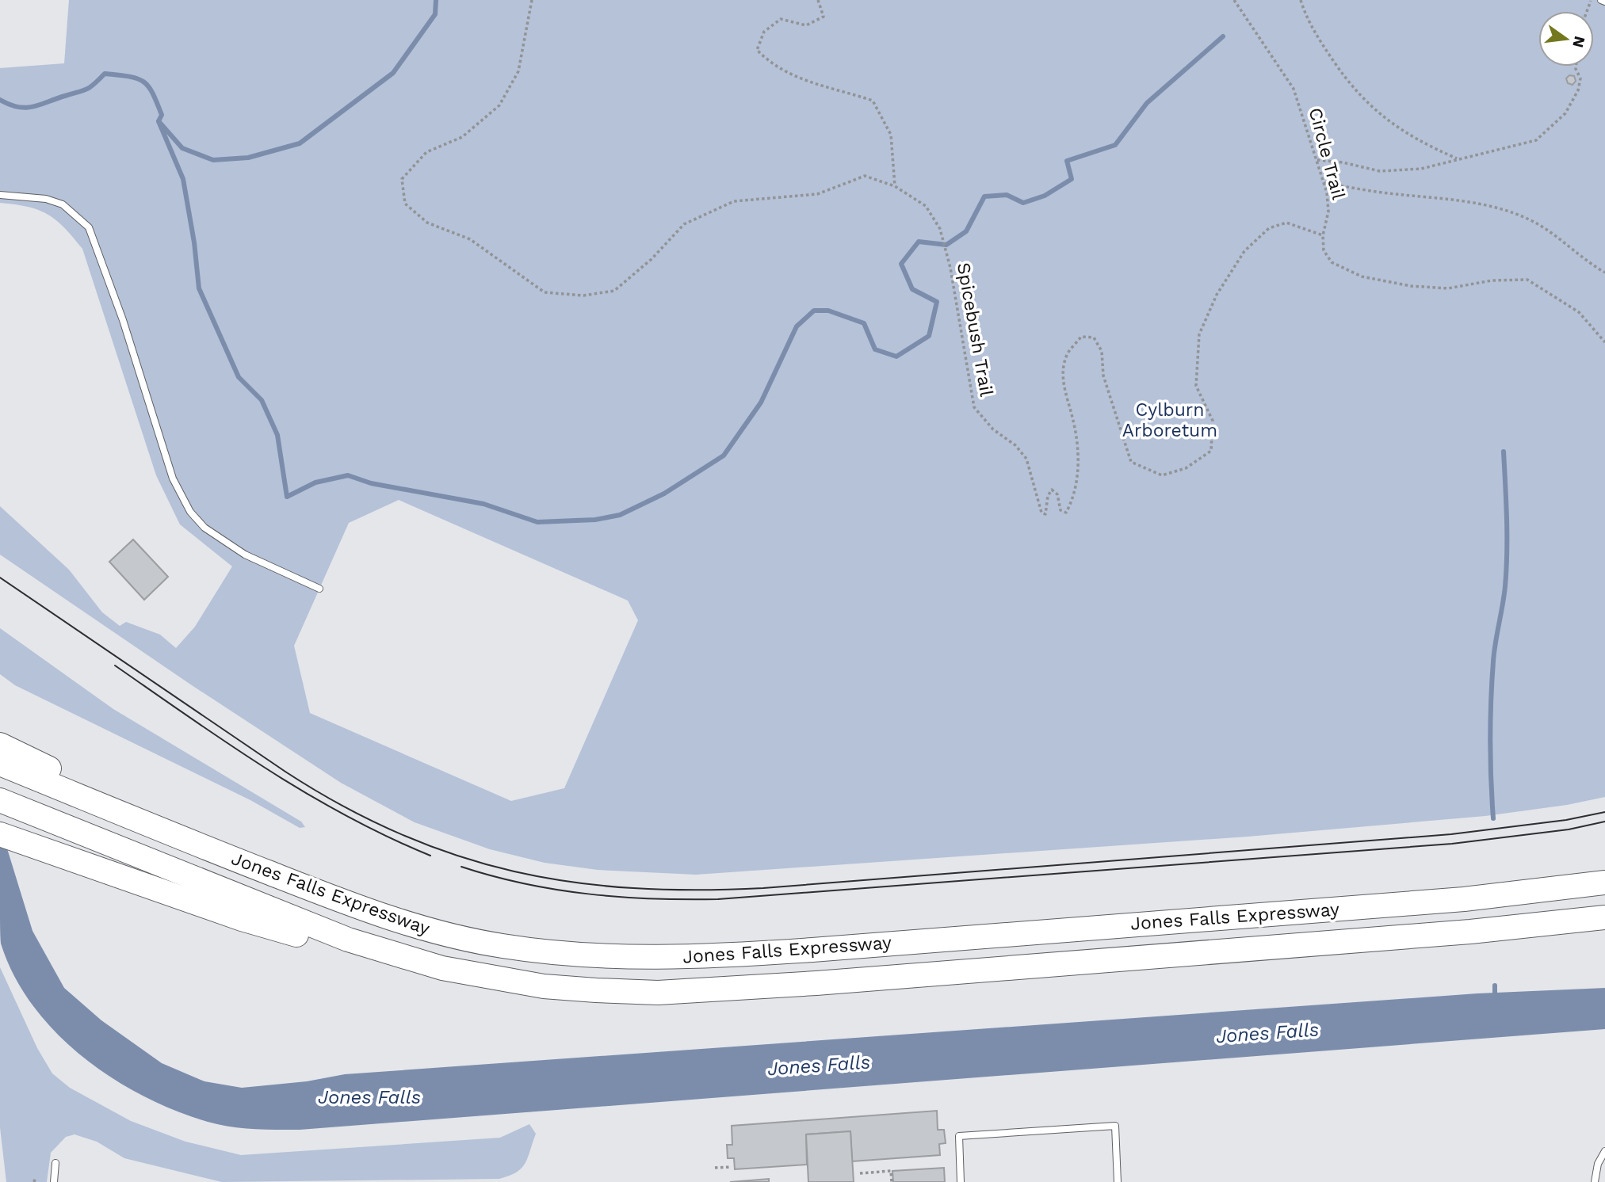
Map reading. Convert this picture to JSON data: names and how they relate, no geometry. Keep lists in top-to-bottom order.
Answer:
{
  "streets": {
    "highway": ["Jones Falls Expressway"],
    "path": ["Circle Trail", "Spicebush Trail"]
  },
  "crossings": [
    ["Circle Trail", "Spicebush Trail"]
  ],
  "water": ["Jones Falls"],
  "parks": ["Cylburn Arboretum"],
  "north": "right"
}
